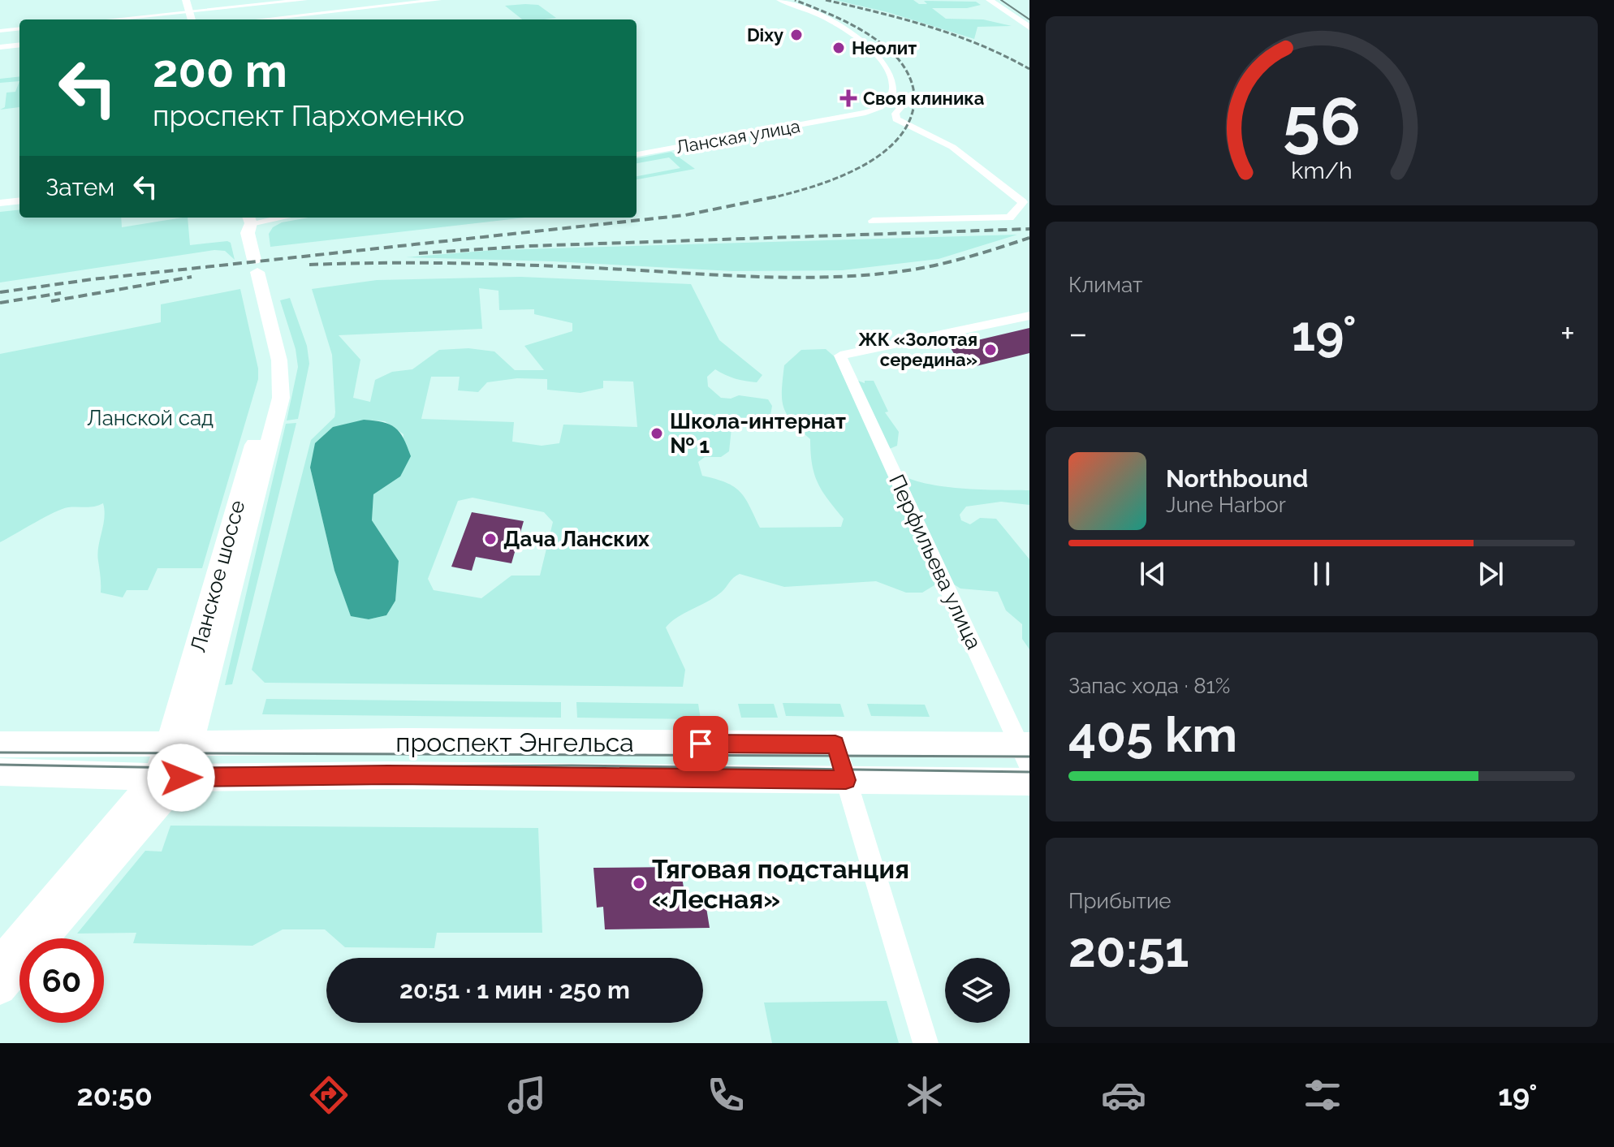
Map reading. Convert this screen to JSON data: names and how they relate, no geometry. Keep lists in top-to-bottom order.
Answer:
{
  "streets": {
    "main road": ["Ланское шоссе", "проспект Энгельса"],
    "street": ["Ланская улица", "Перфильева улица"]
  },
  "crossings": [
    ["Перфильева улица", "проспект Энгельса"],
    ["Ланское шоссе", "проспект Энгельса"]
  ],
  "parks": ["Ланской сад"],
  "places": {
    "other": [
      "Dixy",
      "Неолит",
      "ЖК «Золотая середина»",
      "Школа-интернат № 1",
      "Дача Ланских",
      "Тяговая подстанция «Лесная»"
    ],
    "health": ["Своя клиника"]
  },
  "page": {
    "turn": ["200 m", "проспект Пархоменко"],
    "then": "Затем",
    "tile": [
      "Климат",
      ["Запас хода · 81%", "405 km"],
      ["Прибытие", "20:51"]
    ],
    "heat": ["−", "19°", "+"],
    "song": ["Northbound", "June Harbor"],
    "limit": "60",
    "trip": "20:51 · 1 мин · 250 m",
    "tabs": ["20:50", "19°"],
    "gauge": ["56", "km/h"]
  }
}
